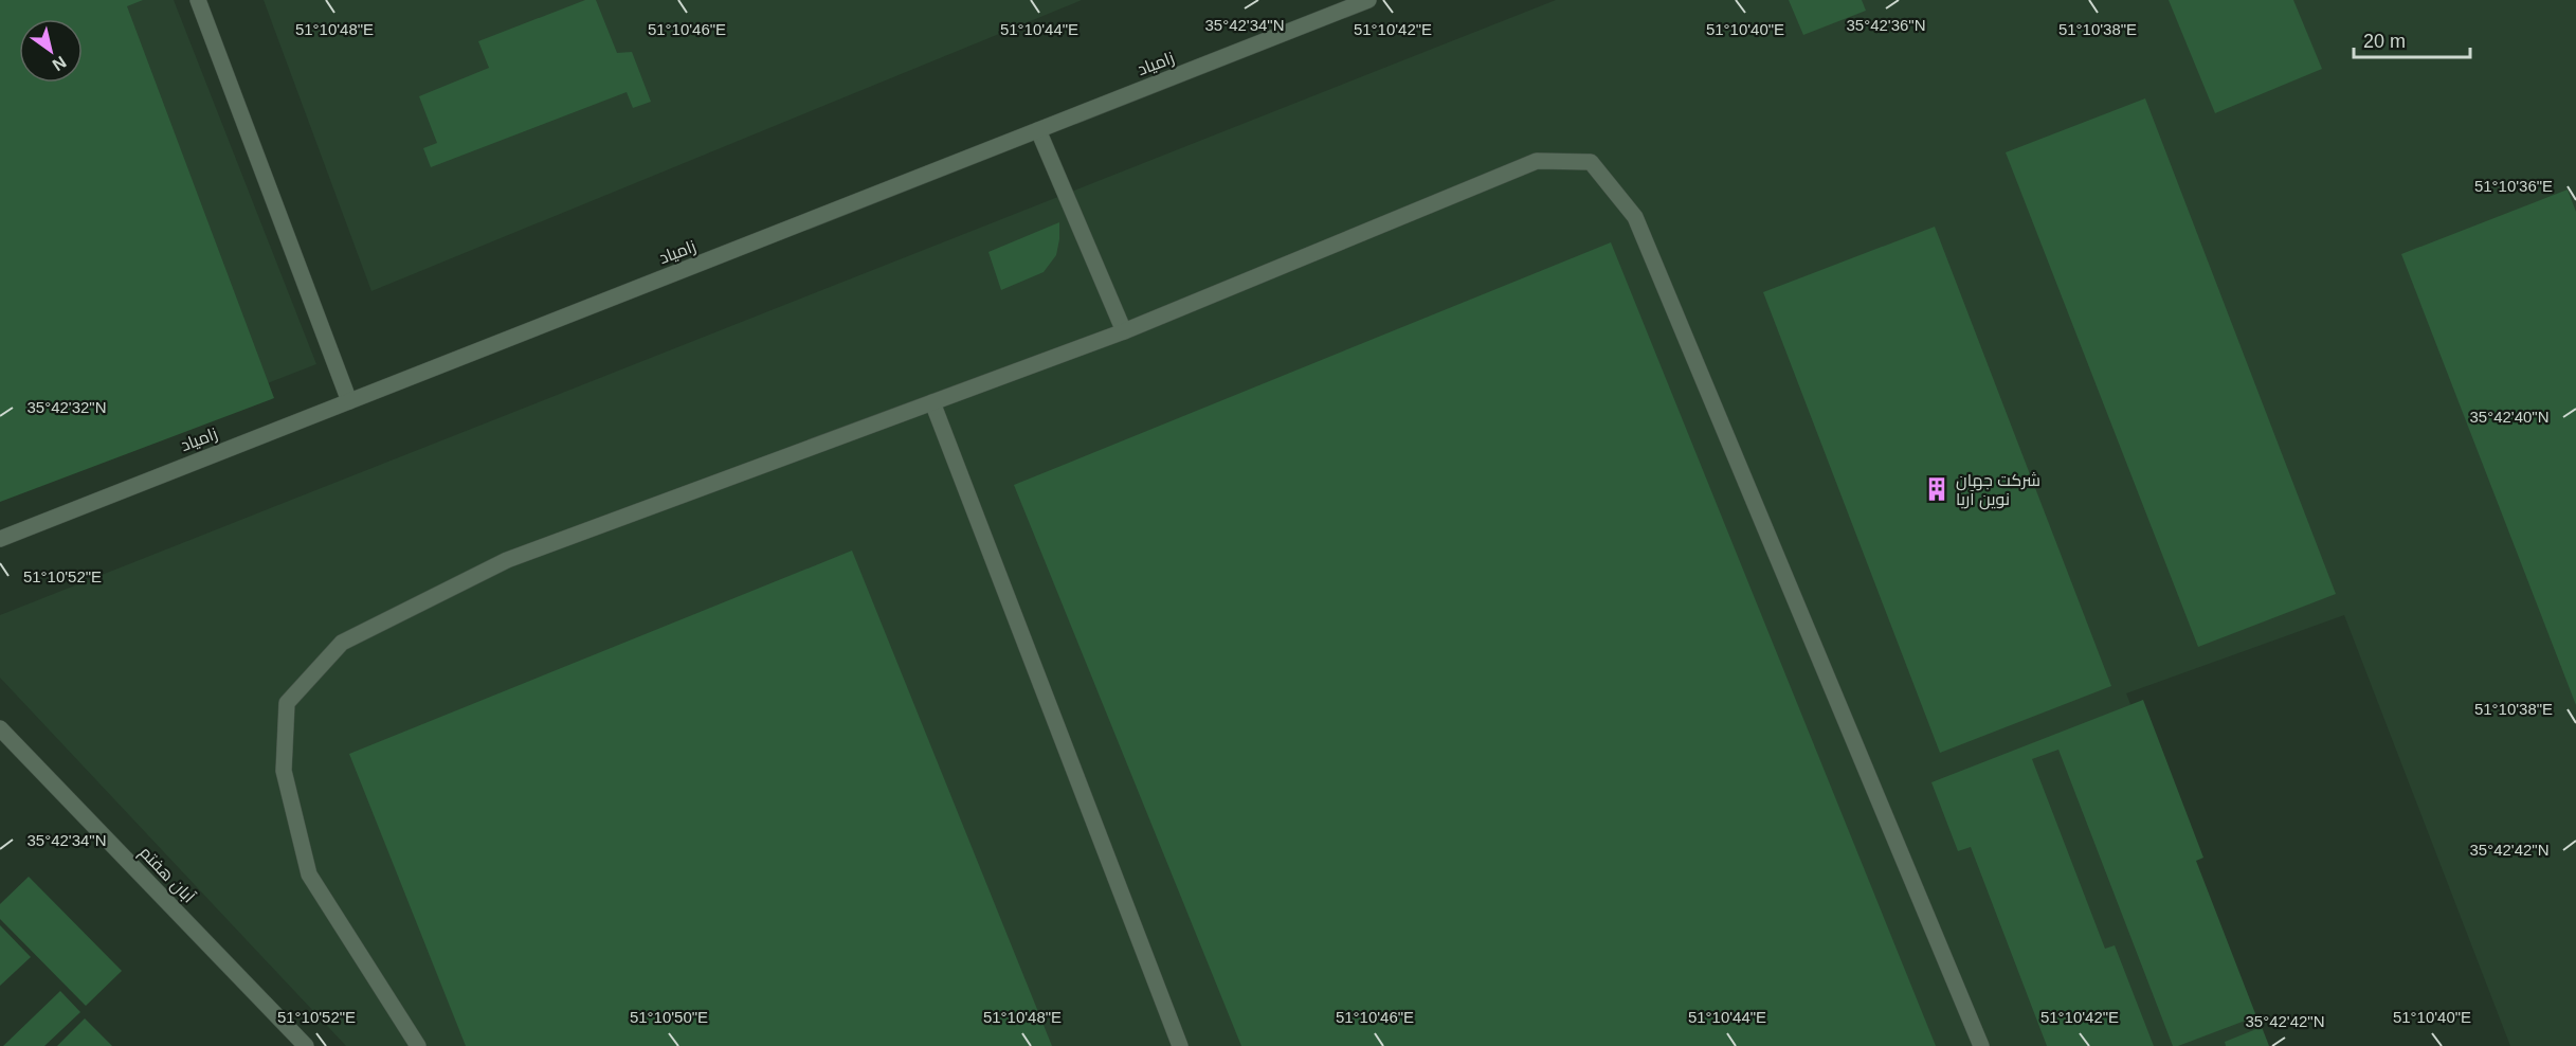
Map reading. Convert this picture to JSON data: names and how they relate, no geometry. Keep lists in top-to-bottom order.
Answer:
{
  "streets": {
    "street": ["زامیاد", "آبان هفتم"]
  },
  "places": {
    "building": ["شرکت جهان نوین آریا"]
  },
  "scale_bar": "20 m",
  "north": "bottom right",
  "coordinates": [
    "35°42'34\"N",
    "35°42'36\"N",
    "51°10'48\"E",
    "51°10'46\"E",
    "51°10'44\"E",
    "51°10'42\"E",
    "51°10'40\"E",
    "51°10'38\"E",
    "51°10'36\"E",
    "35°42'32\"N",
    "35°42'40\"N",
    "51°10'52\"E",
    "35°42'42\"N",
    "51°10'50\"E"
  ]
}
